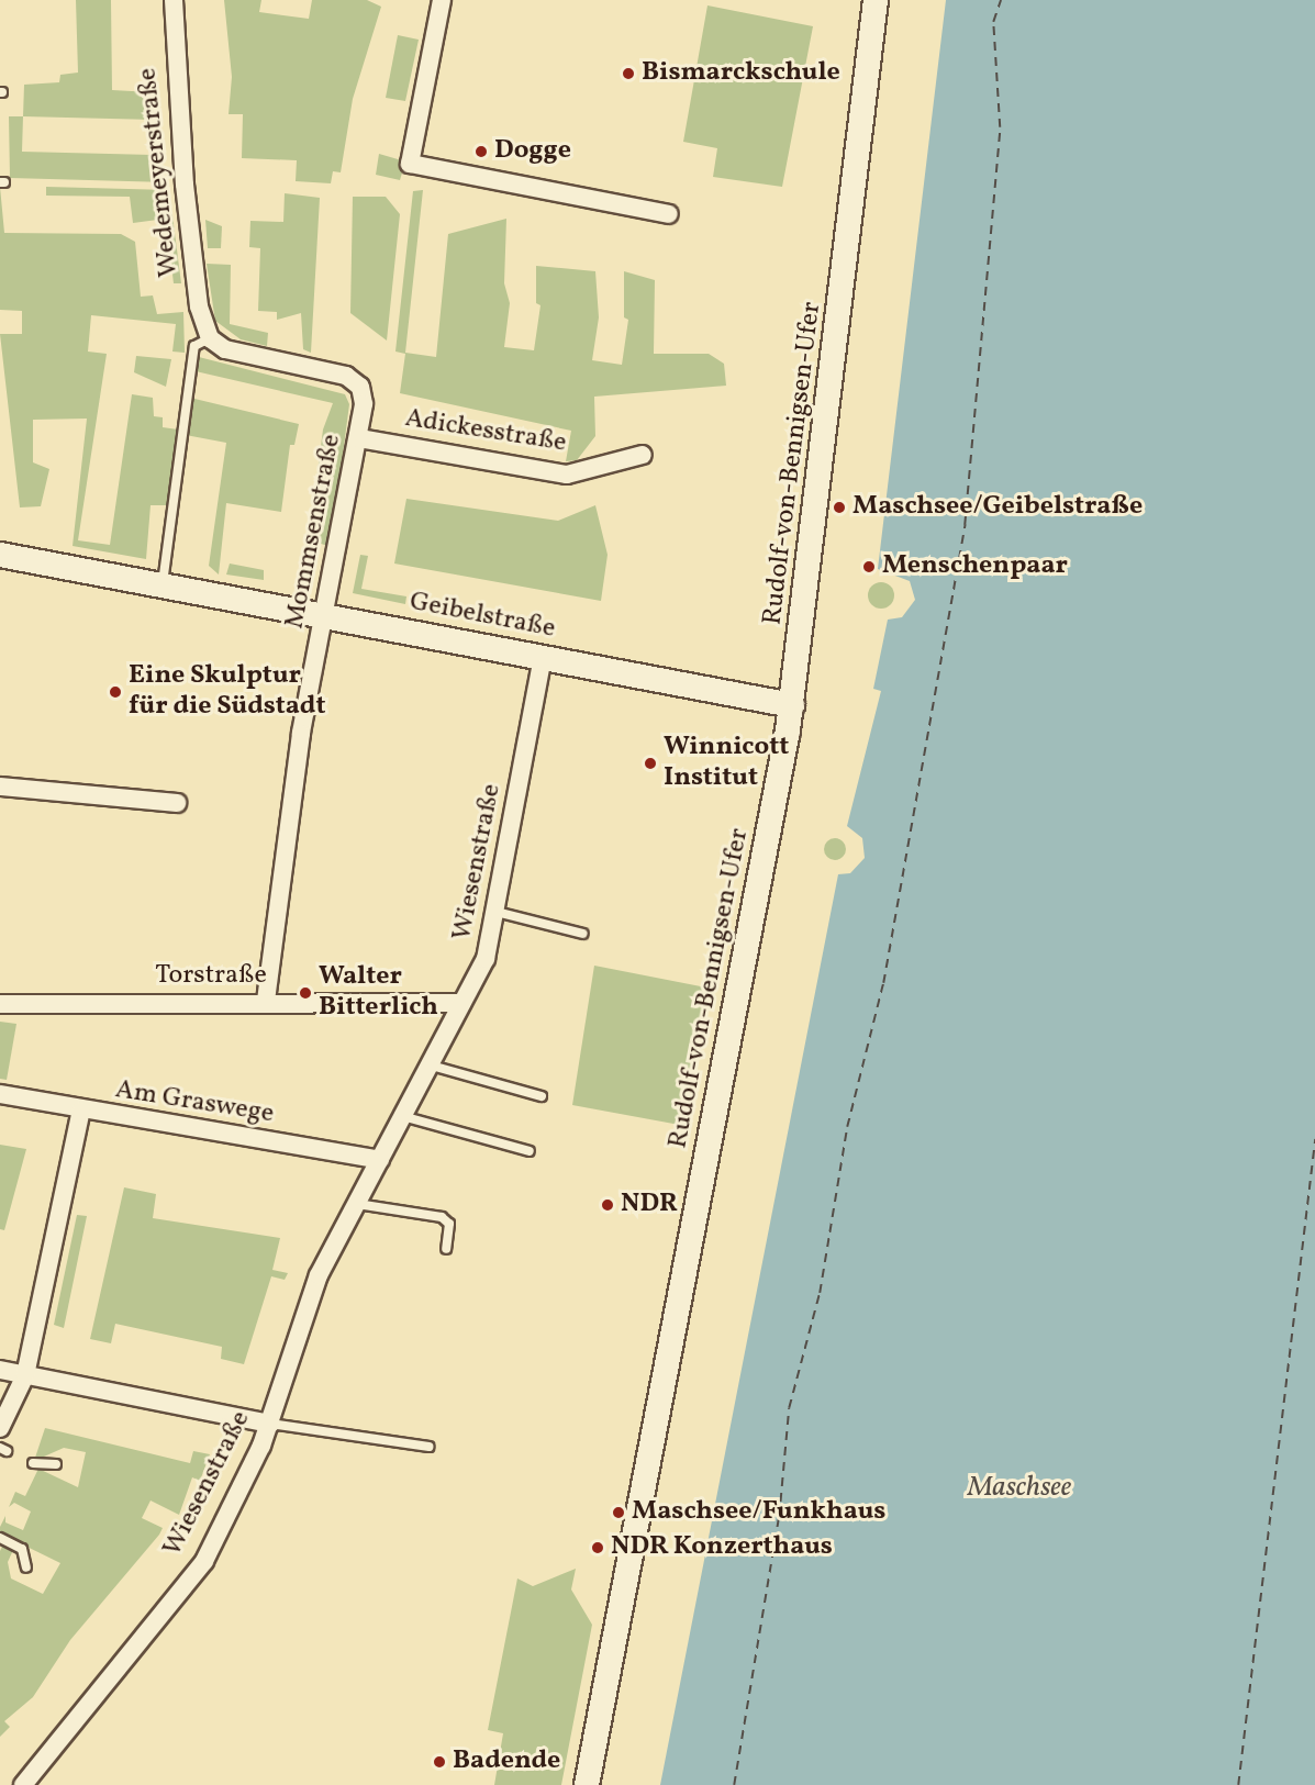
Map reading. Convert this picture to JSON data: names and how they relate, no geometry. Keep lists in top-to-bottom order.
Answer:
{
  "streets": {
    "street": [
      "Wedemeyerstraße",
      "Adickesstraße",
      "Rudolf-von-Bennigsen-Ufer",
      "Mommsenstraße",
      "Geibelstraße",
      "Wiesenstraße",
      "Torstraße",
      "Am Graswege"
    ]
  },
  "crossings": [
    ["Wedemeyerstraße", "Mommsenstraße"],
    ["Adickesstraße", "Mommsenstraße"],
    ["Rudolf-von-Bennigsen-Ufer", "Geibelstraße"],
    ["Mommsenstraße", "Geibelstraße"],
    ["Mommsenstraße", "Torstraße"],
    ["Geibelstraße", "Wiesenstraße"],
    ["Wiesenstraße", "Torstraße"],
    ["Wiesenstraße", "Am Graswege"]
  ],
  "water": ["Maschsee"],
  "places": [
    "Bismarckschule",
    "Dogge",
    "Maschsee/Geibelstraße",
    "Menschenpaar",
    "Eine Skulptur für die Südstadt",
    "Winnicott Institut",
    "Walter Bitterlich",
    "NDR",
    "Maschsee/Funkhaus",
    "NDR Konzerthaus",
    "Badende"
  ]
}
